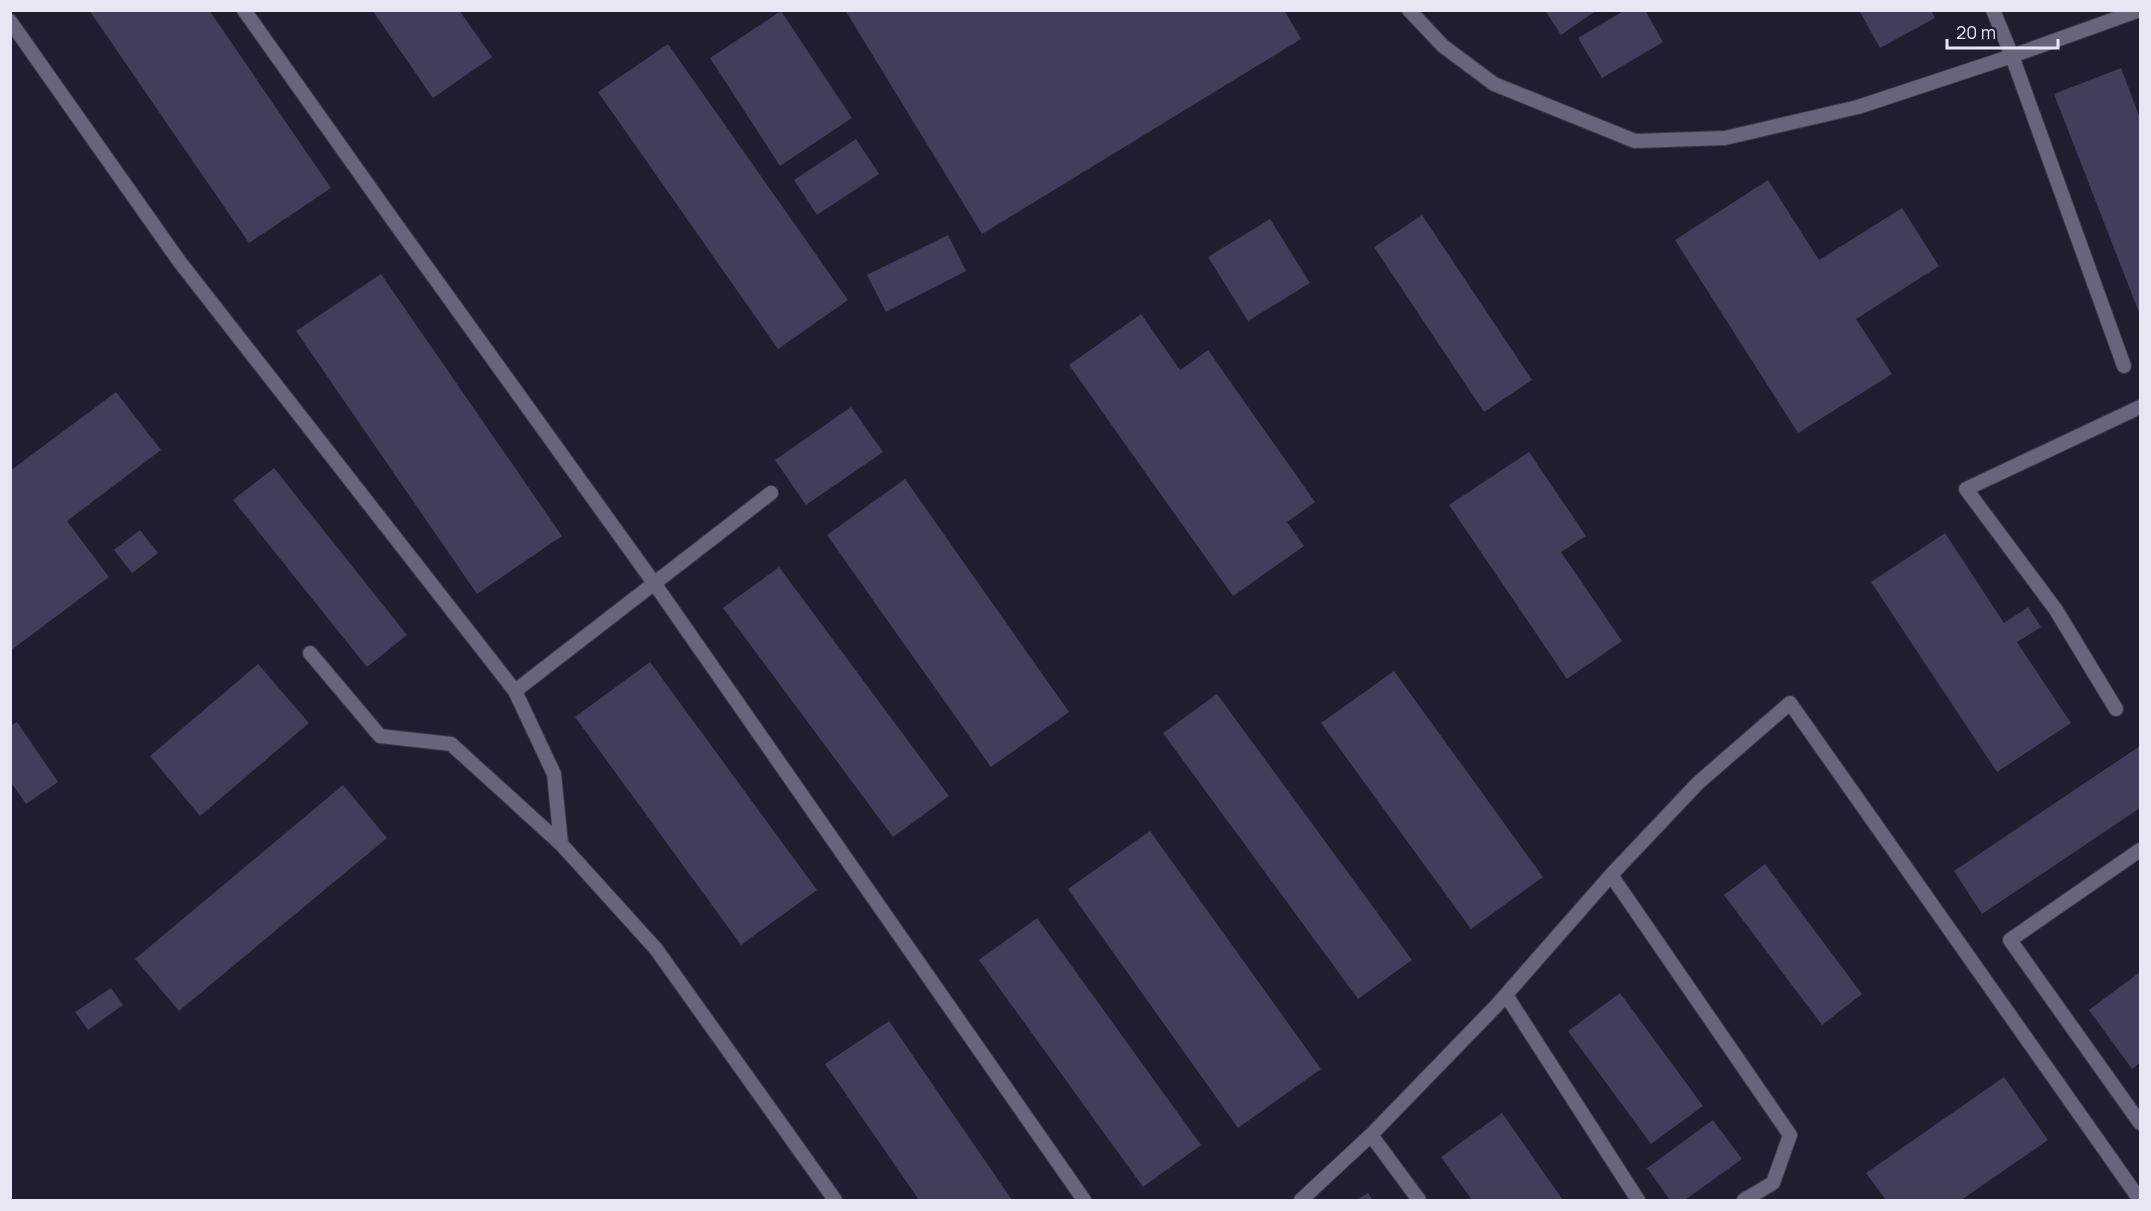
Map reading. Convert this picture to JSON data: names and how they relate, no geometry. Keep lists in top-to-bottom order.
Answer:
{
  "scale_bar": "20 m"
}
